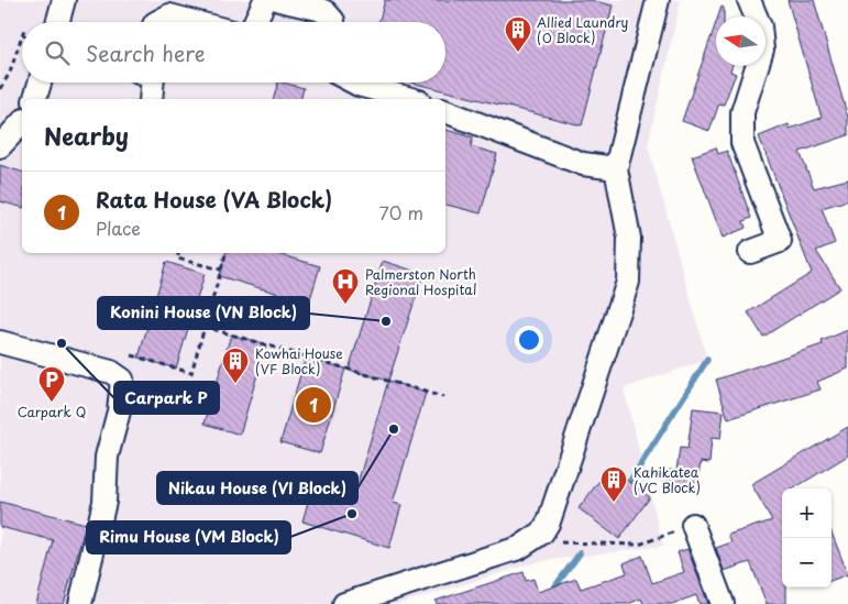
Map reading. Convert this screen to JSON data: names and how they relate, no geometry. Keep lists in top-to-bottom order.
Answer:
{
  "places": {
    "building": ["Allied Laundry (O Block)", "Kowhai House (VF Block)", "Kahikatea (VC Block)"],
    "hospital": ["Palmerston North Regional Hospital"],
    "other": [
      "Konini House (VN Block)",
      "Carpark P",
      "Nikau House (VI Block)",
      "Rimu House (VM Block)"
    ],
    "parking": ["Carpark Q"]
  },
  "north": "left",
  "page": {
    "search": "Search here",
    "heading": "Nearby",
    "list": [
      {
        "mark": "1",
        "name": "Rata House (VA Block)",
        "note": "Place",
        "value": "70 m"
      }
    ],
    "pins": "1",
    "map_buttons": ["+", "−"]
  }
}
